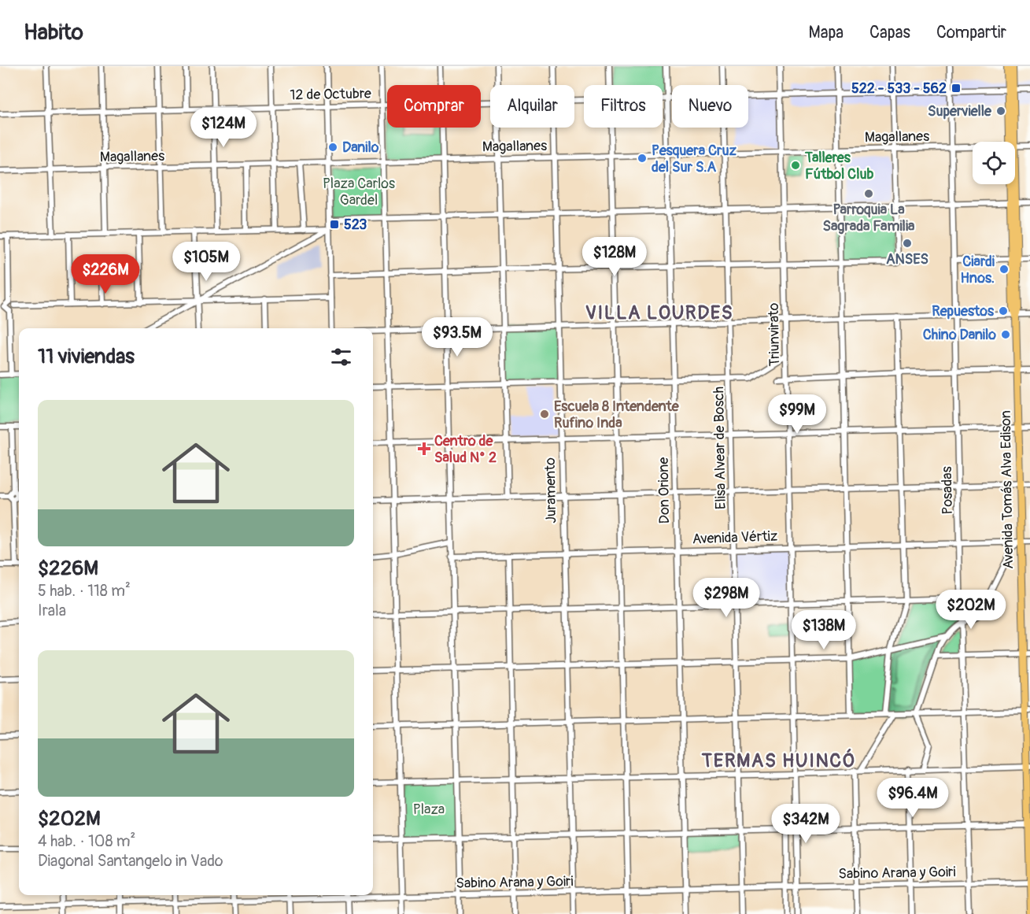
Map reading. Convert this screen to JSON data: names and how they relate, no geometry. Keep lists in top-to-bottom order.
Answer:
{
  "streets": {
    "main road": ["Avenida Tomás Alva Edison"],
    "street": [
      "12 de Octubre",
      "Magallanes",
      "Triunvirato",
      "Elisa Alvear de Bosch",
      "Juramento",
      "Don Orione",
      "Posadas",
      "Avenida Vértiz",
      "Sabino Arana y Goiri"
    ]
  },
  "crossings": [
    ["12 de Octubre", "Triunvirato"],
    ["12 de Octubre", "Avenida Tomás Alva Edison"],
    ["12 de Octubre", "Don Orione"],
    ["12 de Octubre", "Posadas"],
    ["Magallanes", "Triunvirato"],
    ["Magallanes", "Elisa Alvear de Bosch"],
    ["Magallanes", "Juramento"],
    ["Magallanes", "Don Orione"],
    ["Magallanes", "Posadas"],
    ["Triunvirato", "Avenida Vértiz"],
    ["Triunvirato", "Sabino Arana y Goiri"],
    ["Elisa Alvear de Bosch", "Avenida Vértiz"],
    ["Elisa Alvear de Bosch", "Sabino Arana y Goiri"],
    ["Avenida Tomás Alva Edison", "Avenida Vértiz"],
    ["Avenida Tomás Alva Edison", "Sabino Arana y Goiri"],
    ["Juramento", "Avenida Vértiz"],
    ["Juramento", "Sabino Arana y Goiri"],
    ["Don Orione", "Avenida Vértiz"],
    ["Don Orione", "Sabino Arana y Goiri"],
    ["Posadas", "Avenida Vértiz"],
    ["Posadas", "Sabino Arana y Goiri"]
  ],
  "districts": ["VILLA LOURDES", "TERMAS HUINCÓ"],
  "parks": ["Plaza Carlos Gardel", "Plaza"],
  "places": {
    "transit": ["522 - 533 - 562", "523"],
    "other": [
      "Supervielle",
      "Danilo",
      "Pesquera Cruz del Sur S.A",
      "Talleres Fútbol Club",
      "Parroquia La Sagrada Familia",
      "ANSES",
      "Ciardi Hnos.",
      "Repuestos",
      "Chino Danilo",
      "Escuela 8 Intendente Rufino Inda"
    ],
    "health": ["Centro de Salud N° 2"]
  },
  "page": {
    "header": "Habito",
    "nav": ["Mapa", "Capas", "Compartir"],
    "chip": [
      "Comprar",
      "Alquilar",
      "Filtros",
      "Nuevo"
    ],
    "price": [
      "$124M",
      "$128M",
      "$105M",
      "$226M",
      "$93.5M",
      "$99M",
      "$298M",
      "$202M",
      "$138M",
      "$96.4M",
      "$342M"
    ],
    "heading": "11 viviendas",
    "list": [
      {
        "name": "$226M",
        "note": "5 hab. · 118 m² · Irala"
      },
      {
        "name": "$202M",
        "note": "4 hab. · 108 m² · Diagonal Santangelo in Vado"
      }
    ]
  }
}
